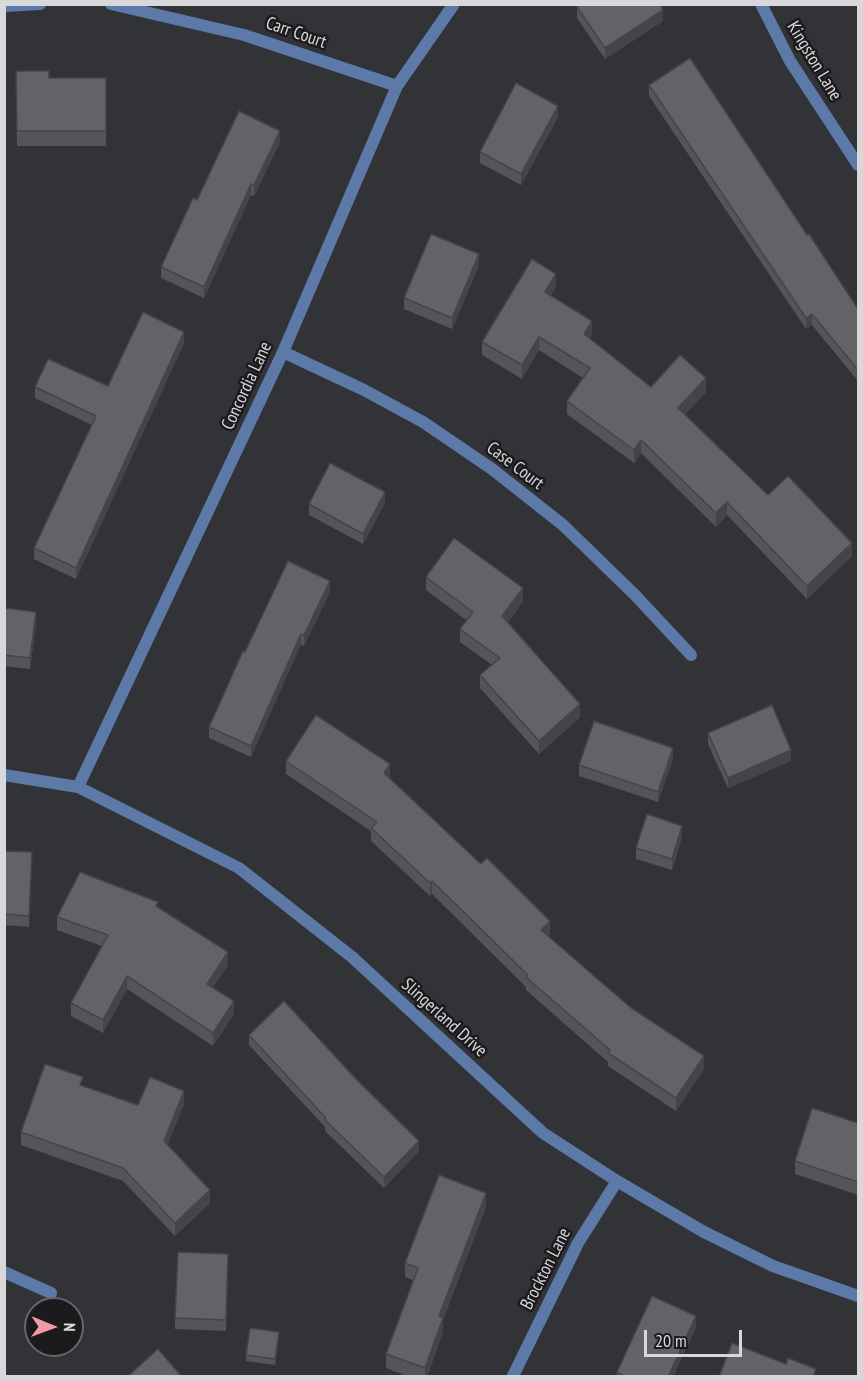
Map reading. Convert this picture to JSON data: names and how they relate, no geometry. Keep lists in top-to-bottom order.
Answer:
{
  "streets": {
    "street": [
      "Carr Court",
      "Kingston Lane",
      "Concordia Lane",
      "Case Court",
      "Slingerland Drive",
      "Brockton Lane"
    ]
  },
  "crossings": [
    ["Carr Court", "Concordia Lane"],
    ["Concordia Lane", "Case Court"],
    ["Concordia Lane", "Slingerland Drive"],
    ["Slingerland Drive", "Brockton Lane"]
  ],
  "scale_bar": "20 m",
  "north": "right"
}
